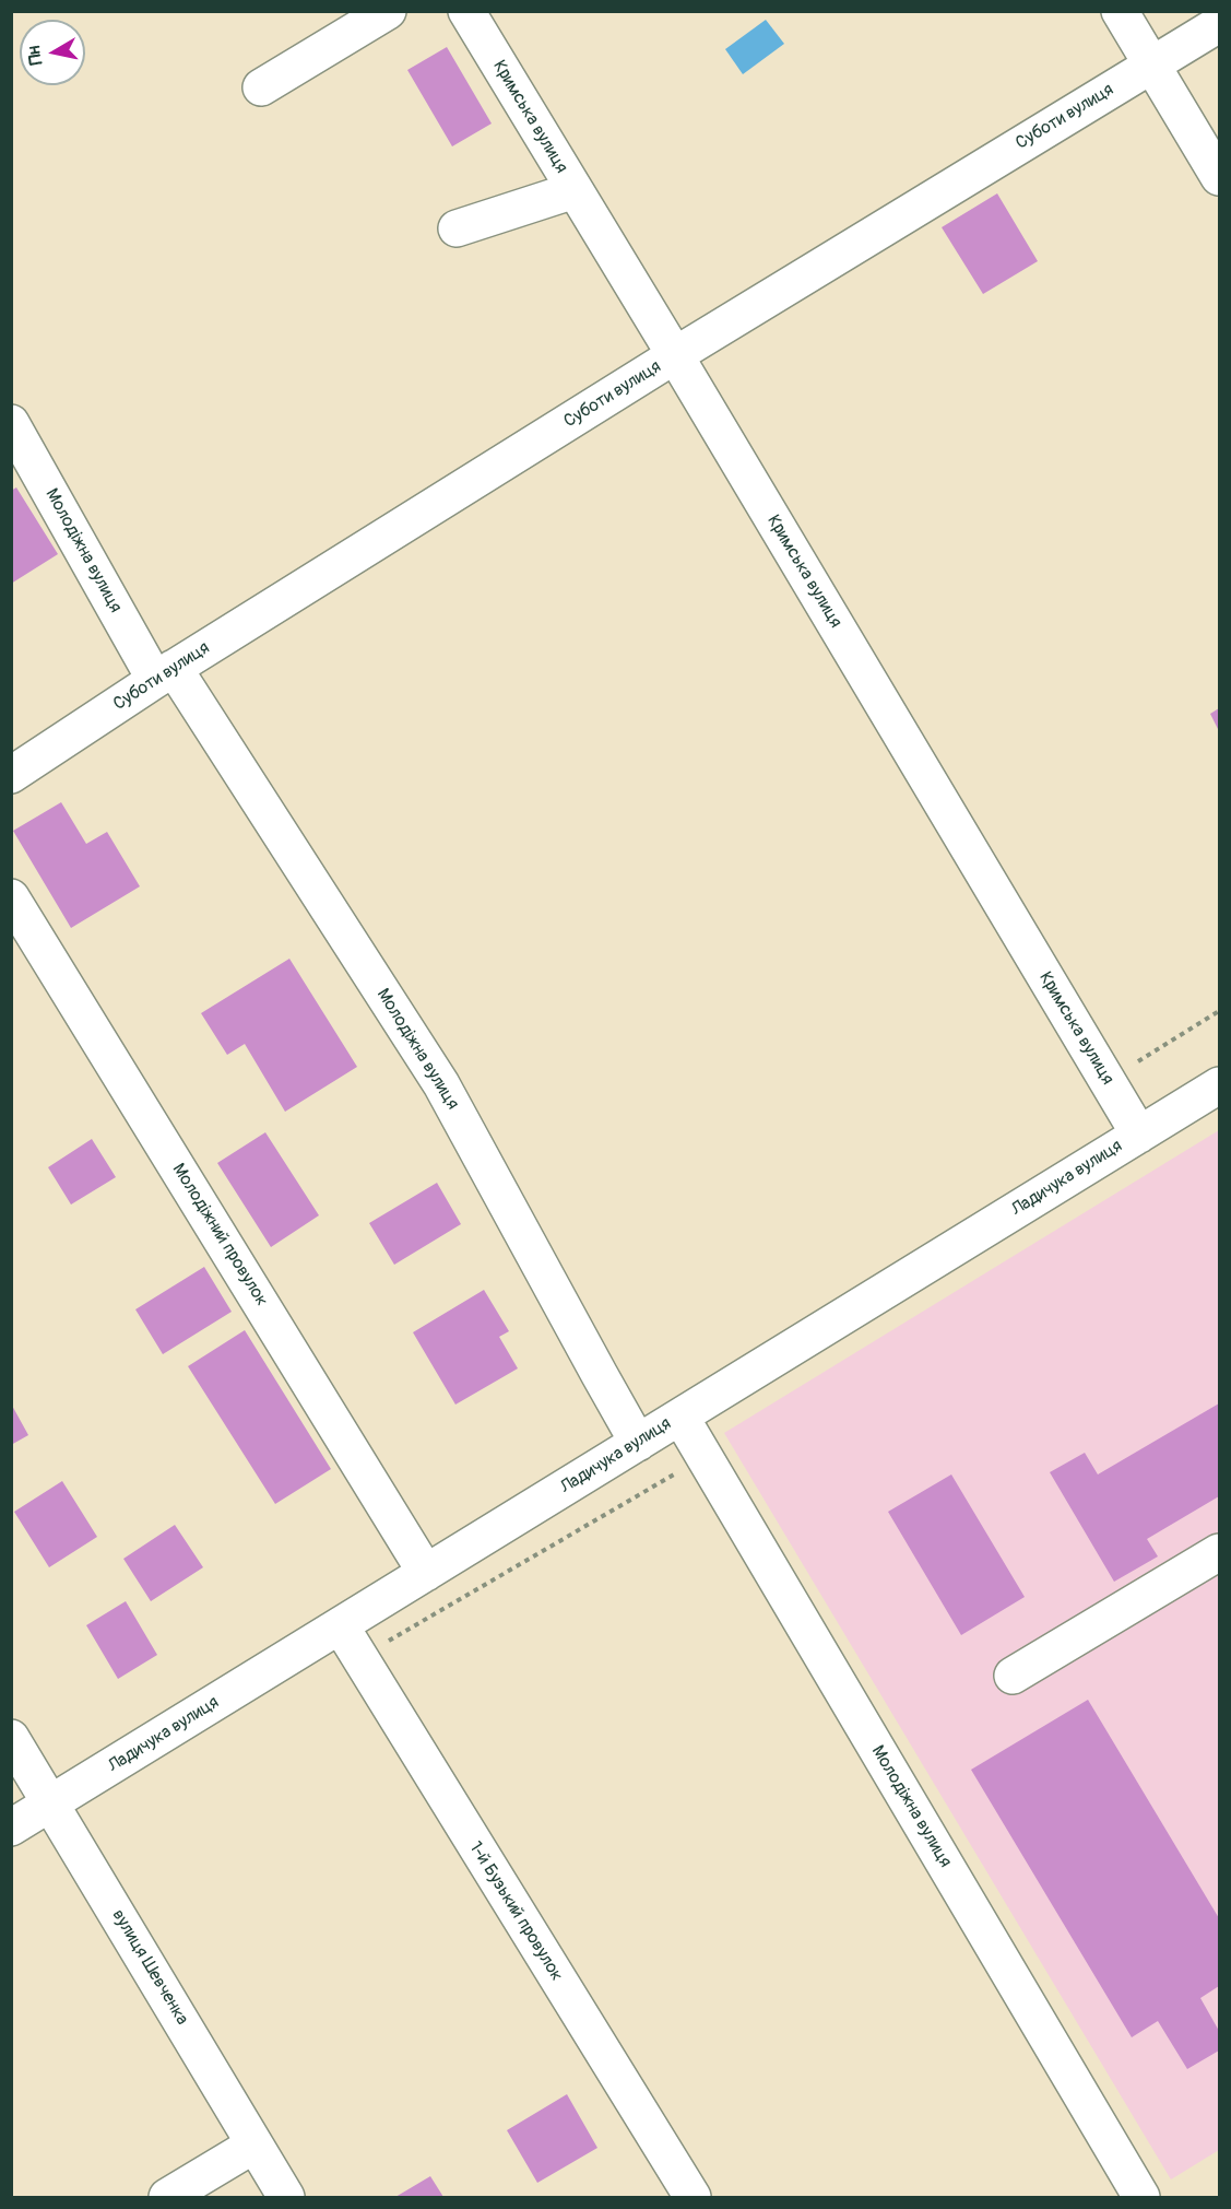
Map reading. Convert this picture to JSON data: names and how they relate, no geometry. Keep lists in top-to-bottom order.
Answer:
{
  "streets": {
    "street": [
      "Кримська вулиця",
      "Суботи вулиця",
      "Молодіжна вулиця",
      "Ладичука вулиця",
      "Молодіжний провулок",
      "1-й Бузький провулок",
      "вулиця Шевченка"
    ]
  },
  "crossings": [
    ["Кримська вулиця", "Суботи вулиця"],
    ["Кримська вулиця", "Ладичука вулиця"],
    ["Суботи вулиця", "Молодіжна вулиця"],
    ["Молодіжна вулиця", "Ладичука вулиця"],
    ["Ладичука вулиця", "Молодіжний провулок"],
    ["Ладичука вулиця", "1-й Бузький провулок"],
    ["Ладичука вулиця", "вулиця Шевченка"]
  ],
  "north": "left"
}
